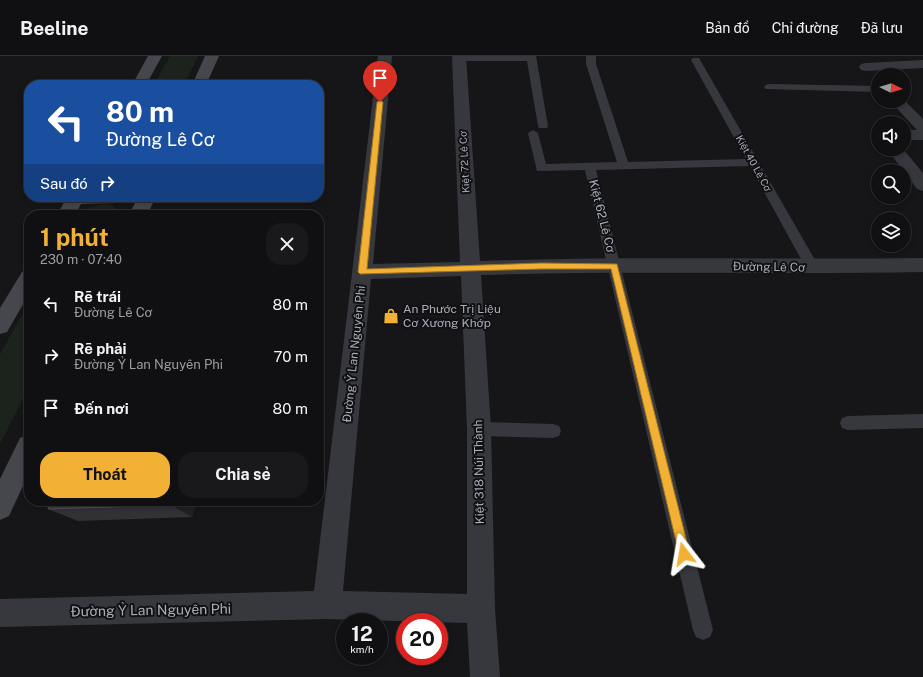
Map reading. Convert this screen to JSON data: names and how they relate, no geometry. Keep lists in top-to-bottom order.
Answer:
{
  "streets": {
    "street": [
      "Kiệt 72 Lê Cơ",
      "Đường Lê Cơ",
      "Đường Ỷ Lan Nguyên Phi",
      "Kiệt 318 Núi Thành"
    ],
    "lane": ["Kiệt 40 Lê Cơ", "Kiệt 62 Lê Cơ"]
  },
  "crossings": [
    ["Kiệt 72 Lê Cơ", "Đường Lê Cơ"],
    ["Kiệt 72 Lê Cơ", "Kiệt 318 Núi Thành"],
    ["Kiệt 40 Lê Cơ", "Đường Lê Cơ"],
    ["Kiệt 62 Lê Cơ", "Đường Lê Cơ"],
    ["Đường Lê Cơ", "Đường Ỷ Lan Nguyên Phi"],
    ["Đường Lê Cơ", "Kiệt 318 Núi Thành"],
    ["Đường Ỷ Lan Nguyên Phi", "Kiệt 318 Núi Thành"]
  ],
  "places": {
    "shop": ["An Phước Trị Liệu Cơ Xương Khớp"]
  },
  "north": "right",
  "page": {
    "header": "Beeline",
    "nav": ["Bản đồ", "Chỉ đường", "Đã lưu"],
    "turn": ["80 m", "Đường Lê Cơ"],
    "then": "Sau đó",
    "heading": ["1 phút", "230 m · 07:40"],
    "list": [
      {
        "name": "Rẽ trái",
        "note": "Đường Lê Cơ",
        "value": "80 m"
      },
      {
        "name": "Rẽ phải",
        "note": "Đường Ỷ Lan Nguyên Phi",
        "value": "70 m"
      },
      {
        "name": "Đến nơi",
        "value": "80 m"
      }
    ],
    "buttons": ["Thoát", "Chia sẻ"],
    "speed": "12 km/h",
    "limit": "20"
  }
}
